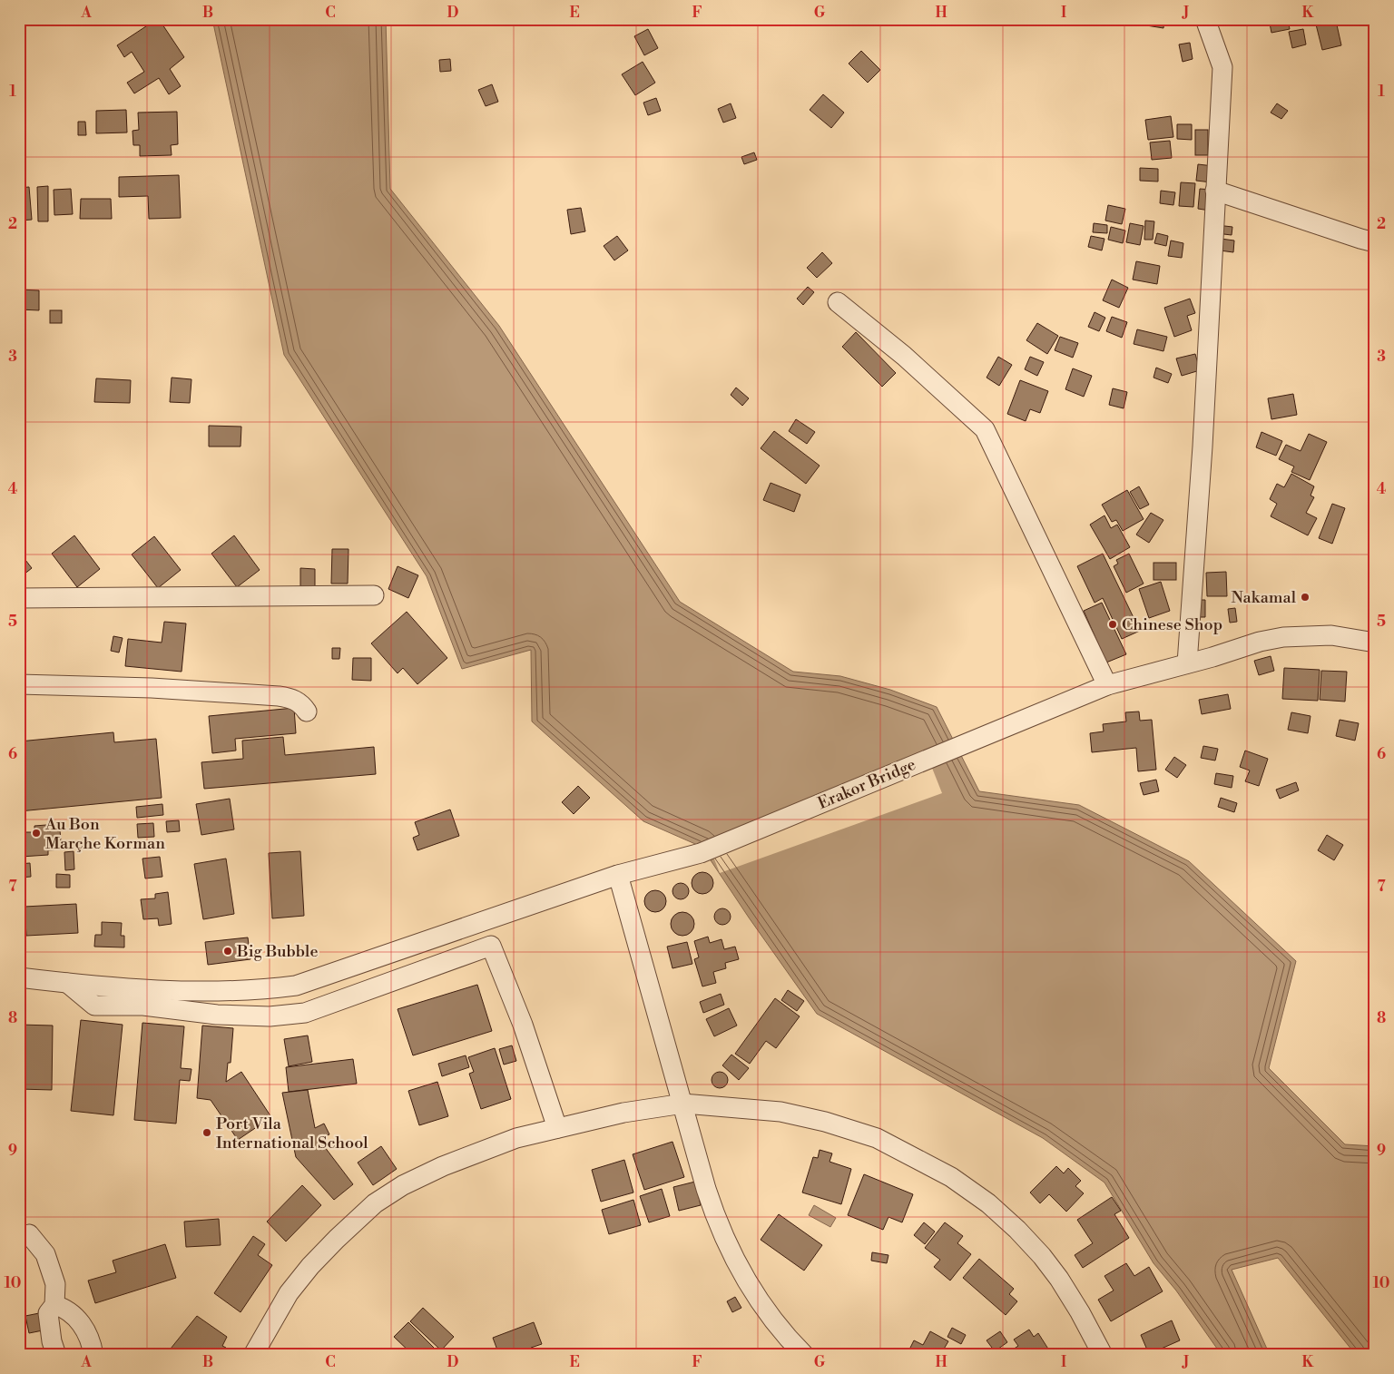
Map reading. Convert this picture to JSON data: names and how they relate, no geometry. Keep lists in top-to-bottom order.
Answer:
{
  "streets": {
    "street": ["Erakor Bridge"]
  },
  "places": [
    "Nakamal",
    "Chinese Shop",
    "Au Bon Marçhe Korman",
    "Big Bubble",
    "Port Vila International School"
  ],
  "grid": {
    "columns": [
      "A",
      "B",
      "C",
      "D",
      "E",
      "F",
      "G",
      "H",
      "I",
      "J",
      "K"
    ],
    "rows": [
      "1",
      "2",
      "3",
      "4",
      "5",
      "6",
      "7",
      "8",
      "9",
      "10"
    ]
  }
}
